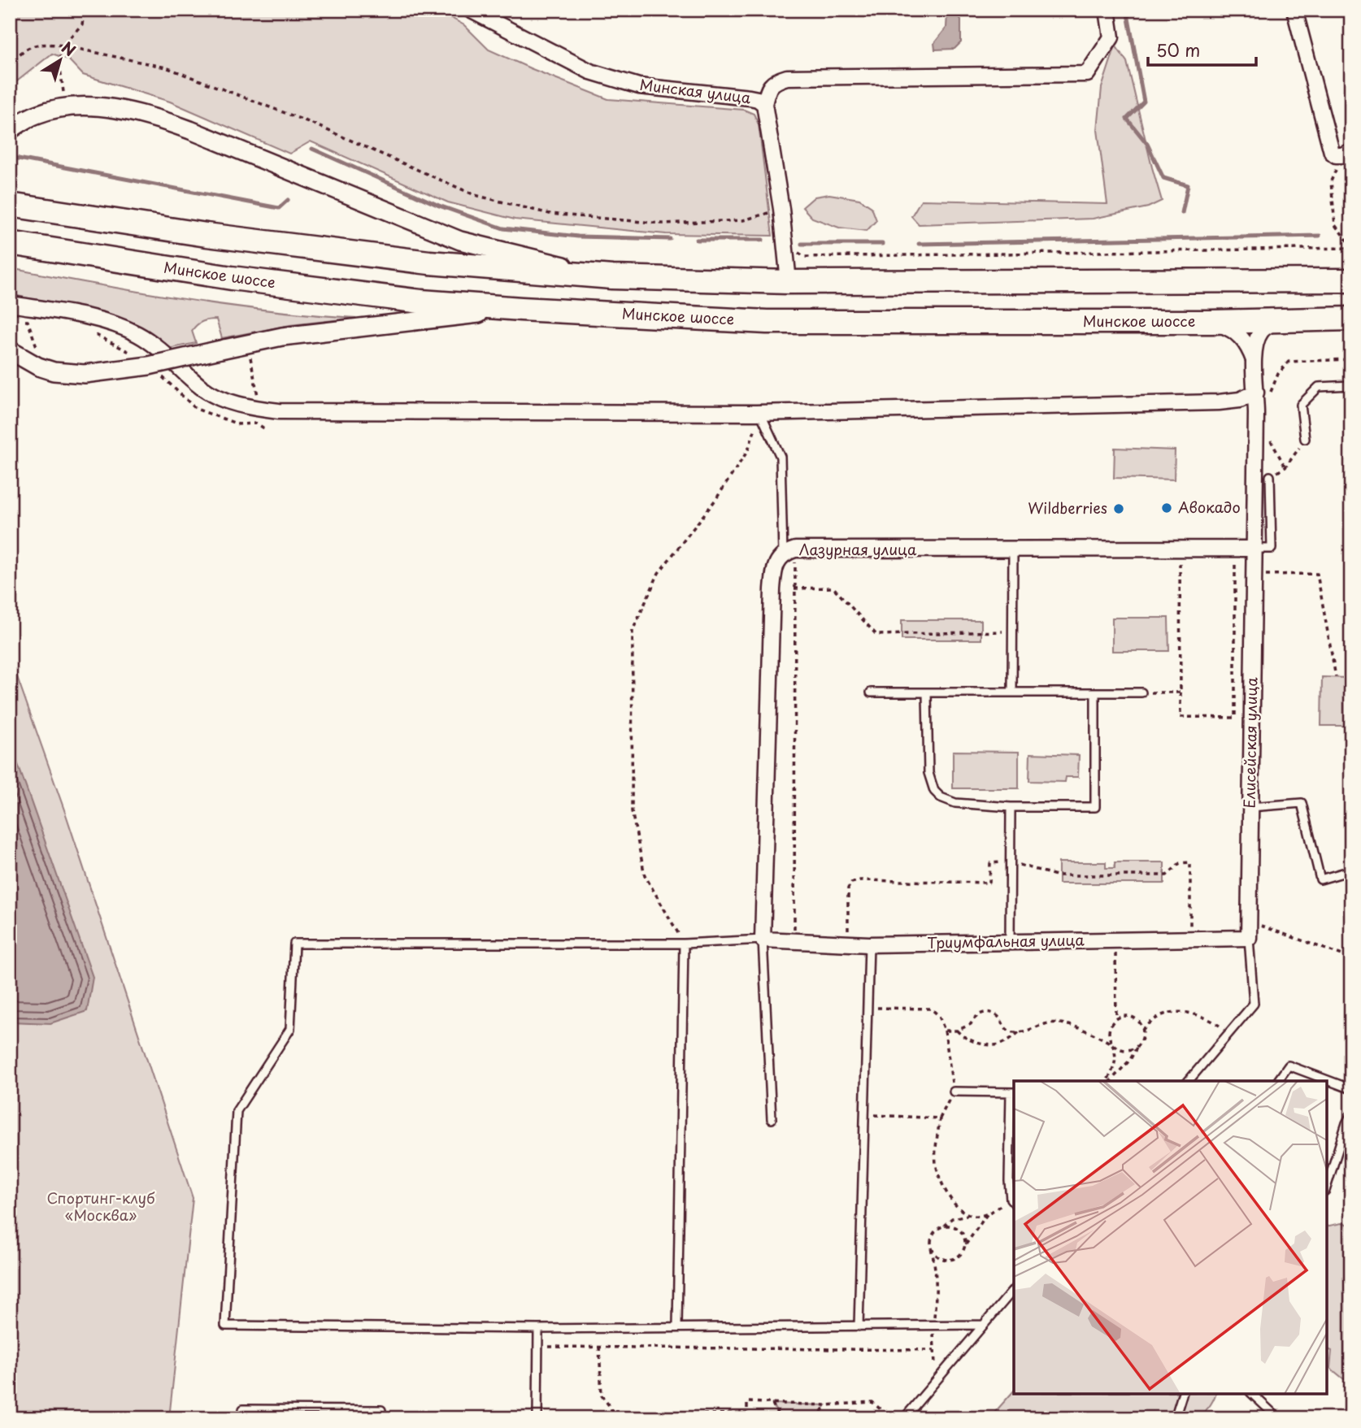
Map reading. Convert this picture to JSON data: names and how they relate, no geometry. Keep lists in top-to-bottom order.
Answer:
{
  "streets": {
    "highway": ["Минское шоссе"],
    "street": [
      "Минская улица",
      "Лазурная улица",
      "Елисейская улица",
      "Триумфальная улица"
    ]
  },
  "crossings": [
    ["Лазурная улица", "Елисейская улица"],
    ["Лазурная улица", "Триумфальная улица"],
    ["Елисейская улица", "Триумфальная улица"]
  ],
  "parks": ["Спортинг-клуб «Москва»"],
  "places": ["Авокадо", "Wildberries"],
  "scale_bar": "50 m",
  "north": "top right"
}
